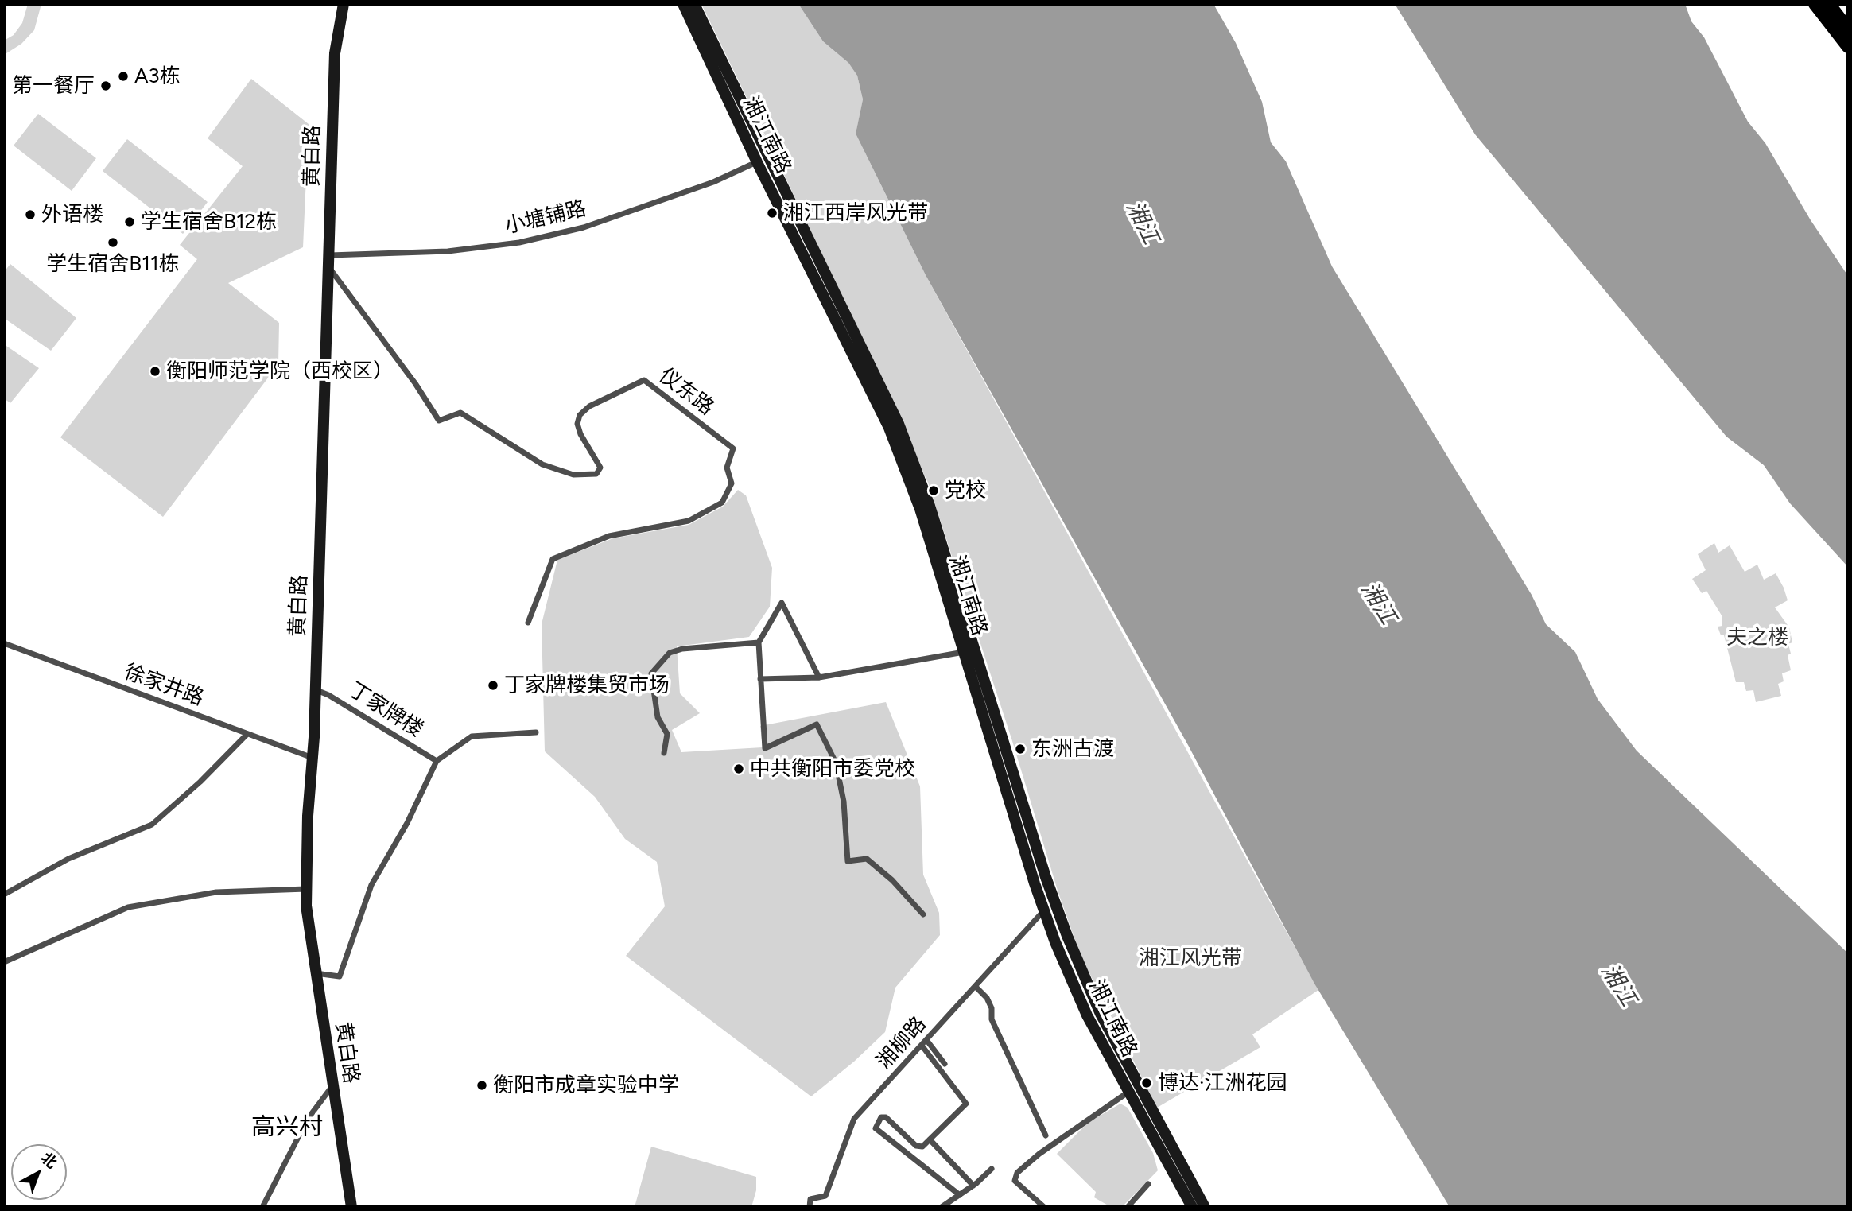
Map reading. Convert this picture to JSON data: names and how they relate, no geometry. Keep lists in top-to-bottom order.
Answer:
{
  "streets": {
    "main road": ["湘江南路", "黄白路"],
    "street": [
      "小塘铺路",
      "仪东路",
      "徐家井路",
      "丁家牌楼",
      "湘柳路"
    ]
  },
  "crossings": [
    ["湘江南路", "小塘铺路"],
    ["湘江南路", "湘柳路"],
    ["黄白路", "小塘铺路"],
    ["黄白路", "仪东路"],
    ["黄白路", "徐家井路"],
    ["黄白路", "丁家牌楼"]
  ],
  "districts": ["高兴村"],
  "water": ["湘江"],
  "parks": ["夫之楼", "湘江风光带"],
  "places": [
    "A3栋",
    "第一餐厅",
    "湘江西岸风光带",
    "外语楼",
    "学生宿舍B12栋",
    "学生宿舍B11栋",
    "衡阳师范学院（西校区）",
    "党校",
    "丁家牌楼集贸市场",
    "东洲古渡",
    "中共衡阳市委党校",
    "博达·江洲花园",
    "衡阳市成章实验中学"
  ],
  "north": "top right"
}
